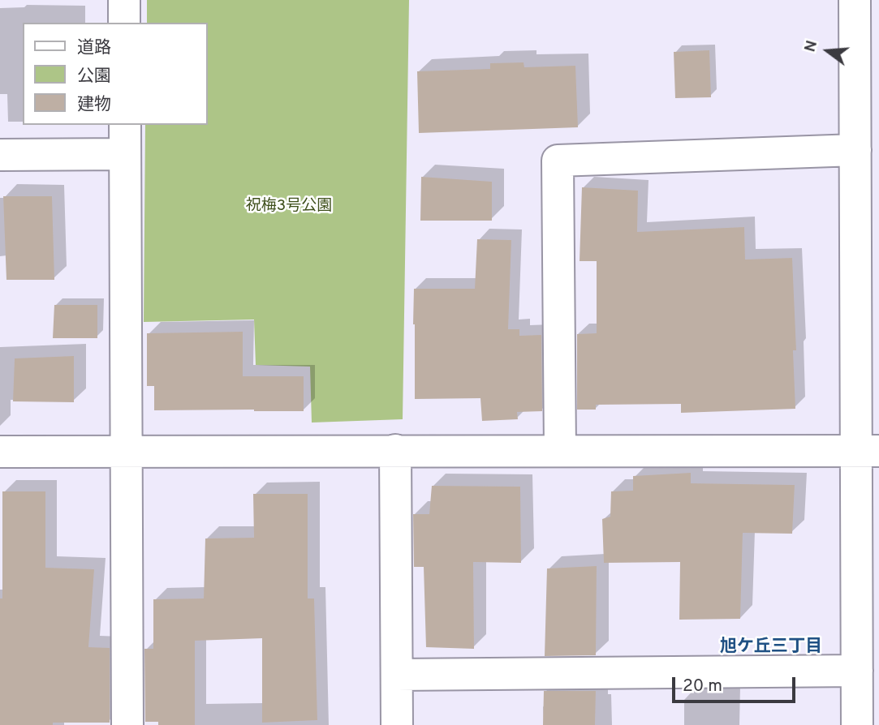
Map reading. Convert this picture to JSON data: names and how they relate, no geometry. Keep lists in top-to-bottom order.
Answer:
{
  "districts": ["旭ケ丘三丁目"],
  "parks": ["祝梅3号公園"],
  "legend": ["道路", "公園", "建物"],
  "scale_bar": "20 m",
  "north": "left"
}
